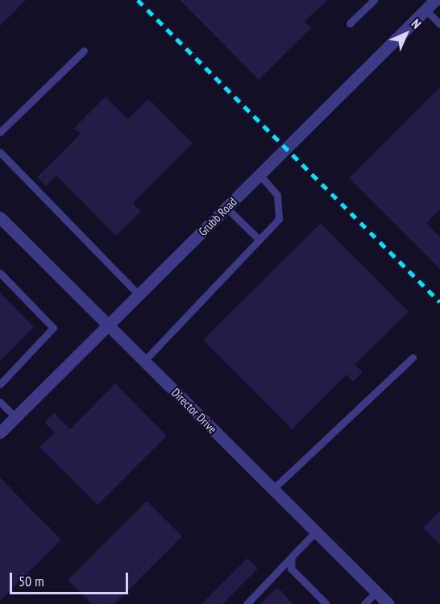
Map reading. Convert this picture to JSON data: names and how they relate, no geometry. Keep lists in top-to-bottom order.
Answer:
{
  "streets": {
    "street": ["Grubb Road", "Director Drive"]
  },
  "crossings": [
    ["Grubb Road", "Director Drive"]
  ],
  "scale_bar": "50 m",
  "north": "top right"
}
